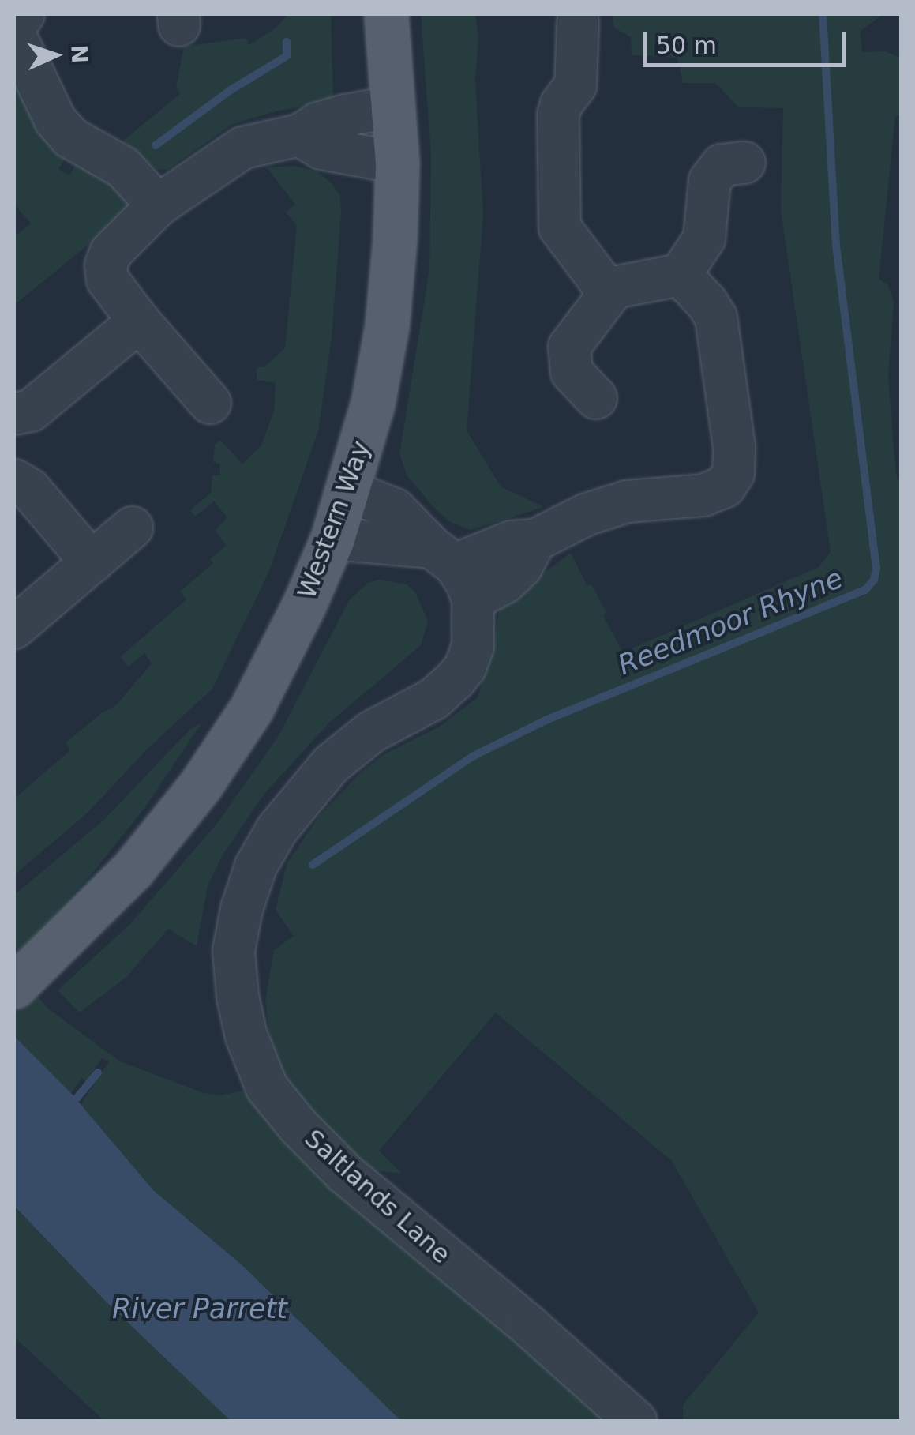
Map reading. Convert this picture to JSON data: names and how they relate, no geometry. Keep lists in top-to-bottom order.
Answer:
{
  "streets": {
    "main road": ["Western Way"],
    "street": ["Saltlands Lane"]
  },
  "water": ["Reedmoor Rhyne", "River Parrett"],
  "scale_bar": "50 m",
  "north": "right"
}
